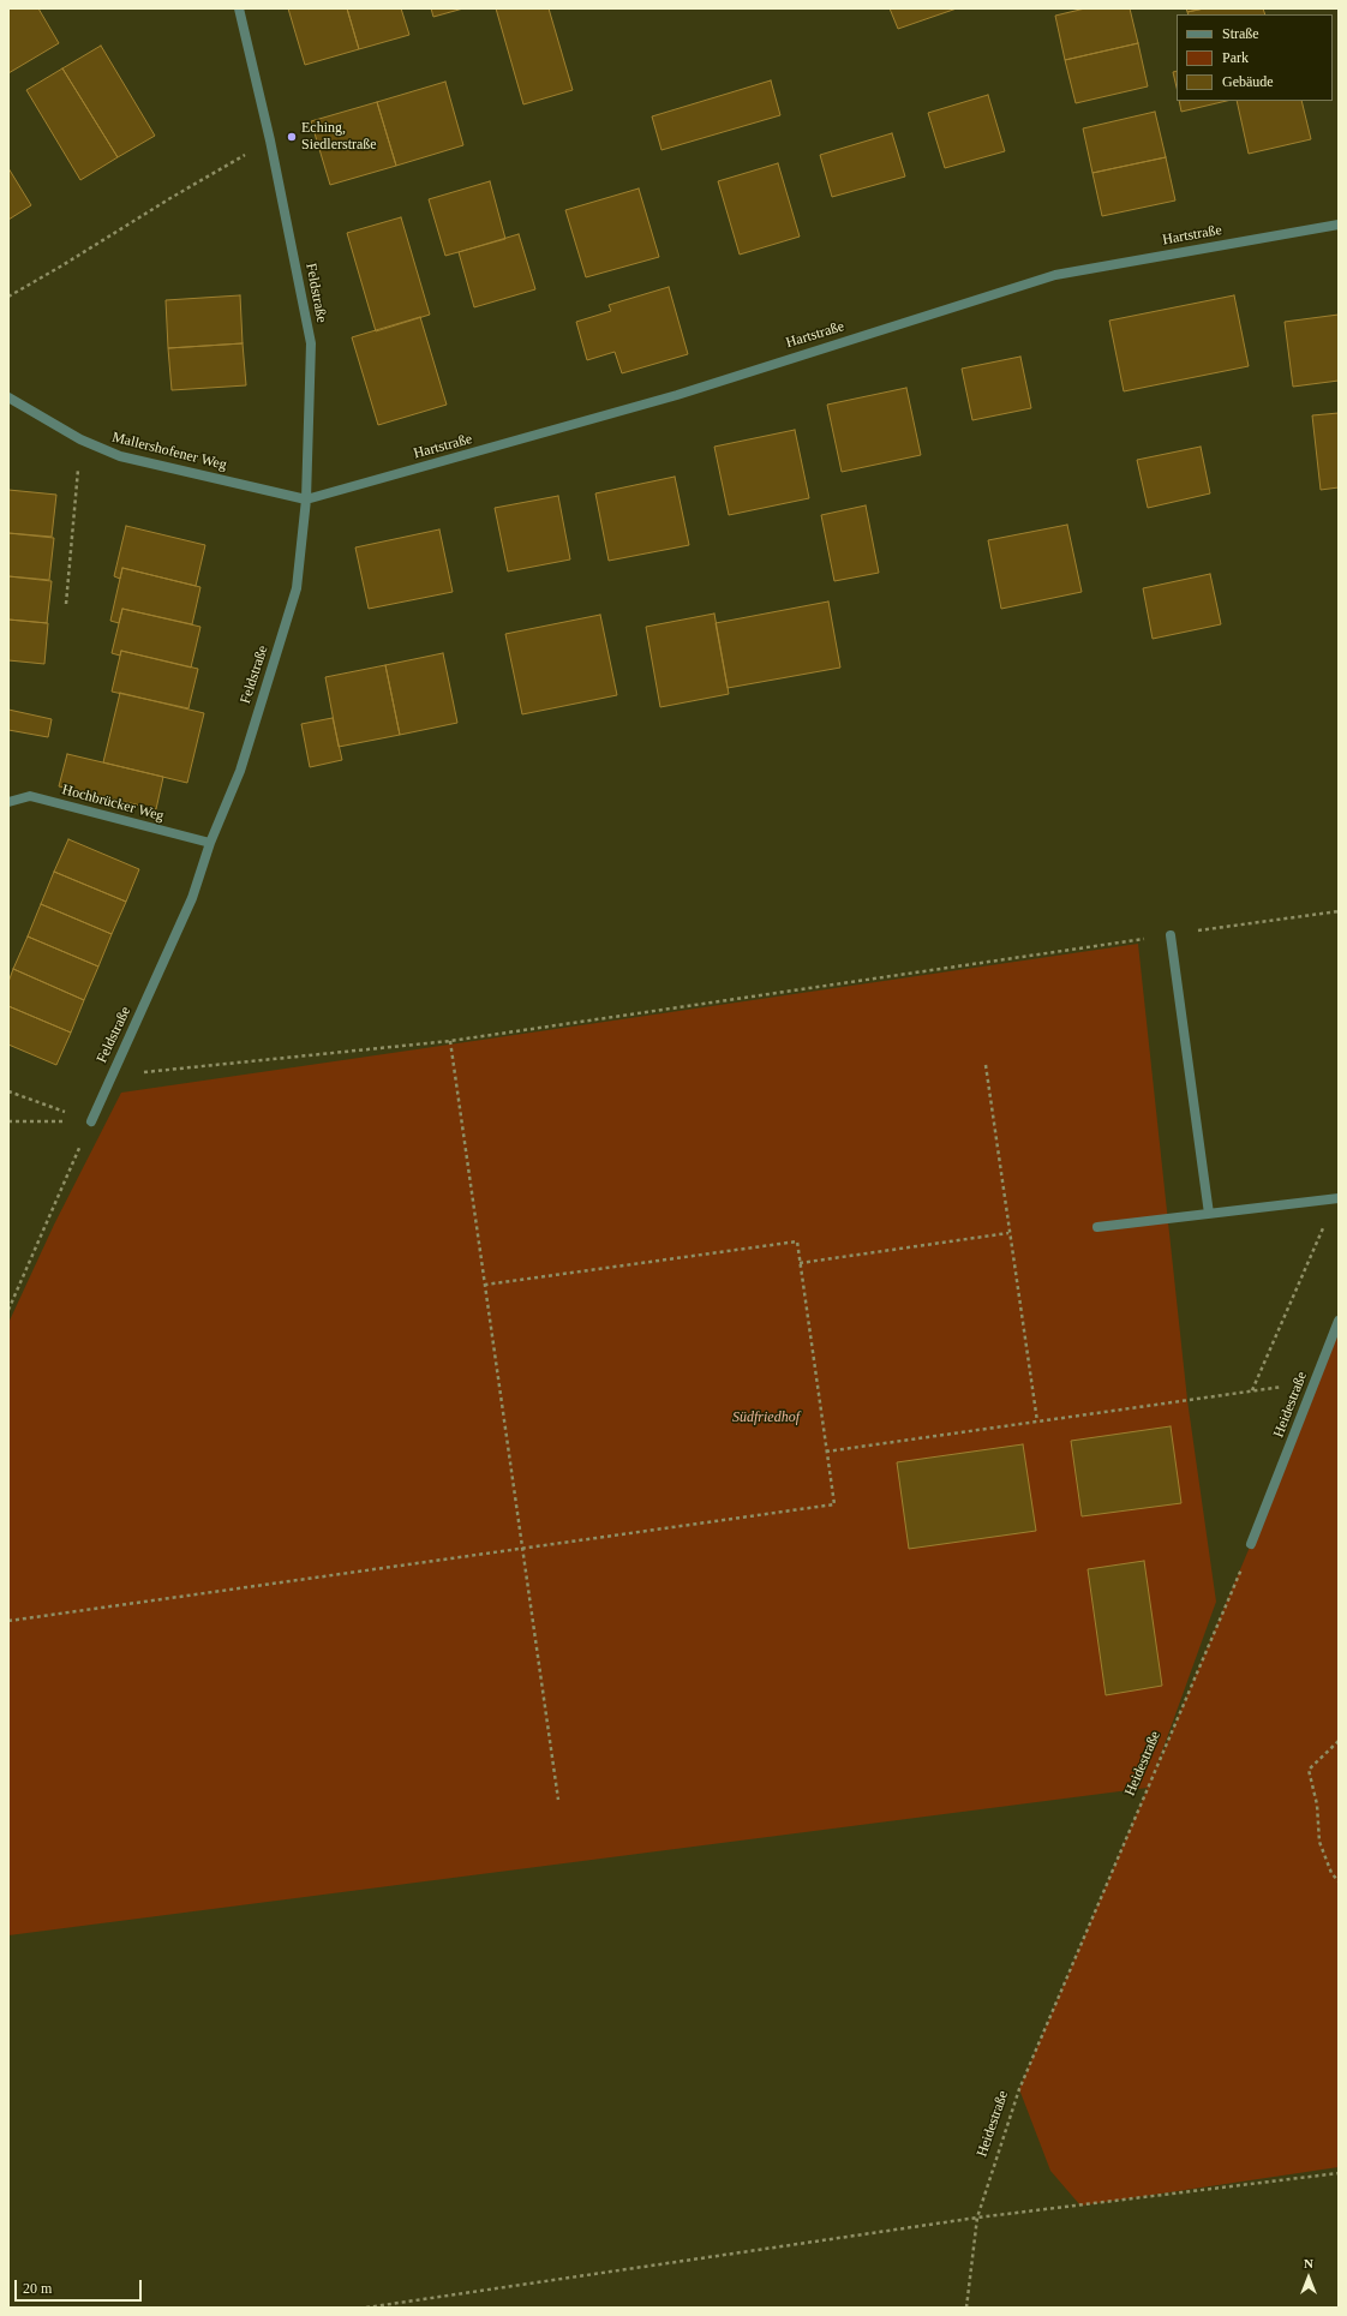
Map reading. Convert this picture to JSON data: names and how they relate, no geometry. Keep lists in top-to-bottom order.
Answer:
{
  "streets": {
    "street": [
      "Hartstraße",
      "Feldstraße",
      "Mallershofener Weg",
      "Hochbrücker Weg",
      "Heidestraße"
    ]
  },
  "crossings": [
    ["Hartstraße", "Feldstraße"],
    ["Hartstraße", "Mallershofener Weg"],
    ["Feldstraße", "Mallershofener Weg"],
    ["Feldstraße", "Hochbrücker Weg"]
  ],
  "parks": ["Südfriedhof"],
  "places": ["Eching, Siedlerstraße"],
  "legend": ["Straße", "Park", "Gebäude"],
  "scale_bar": "20 m",
  "north": "top"
}
